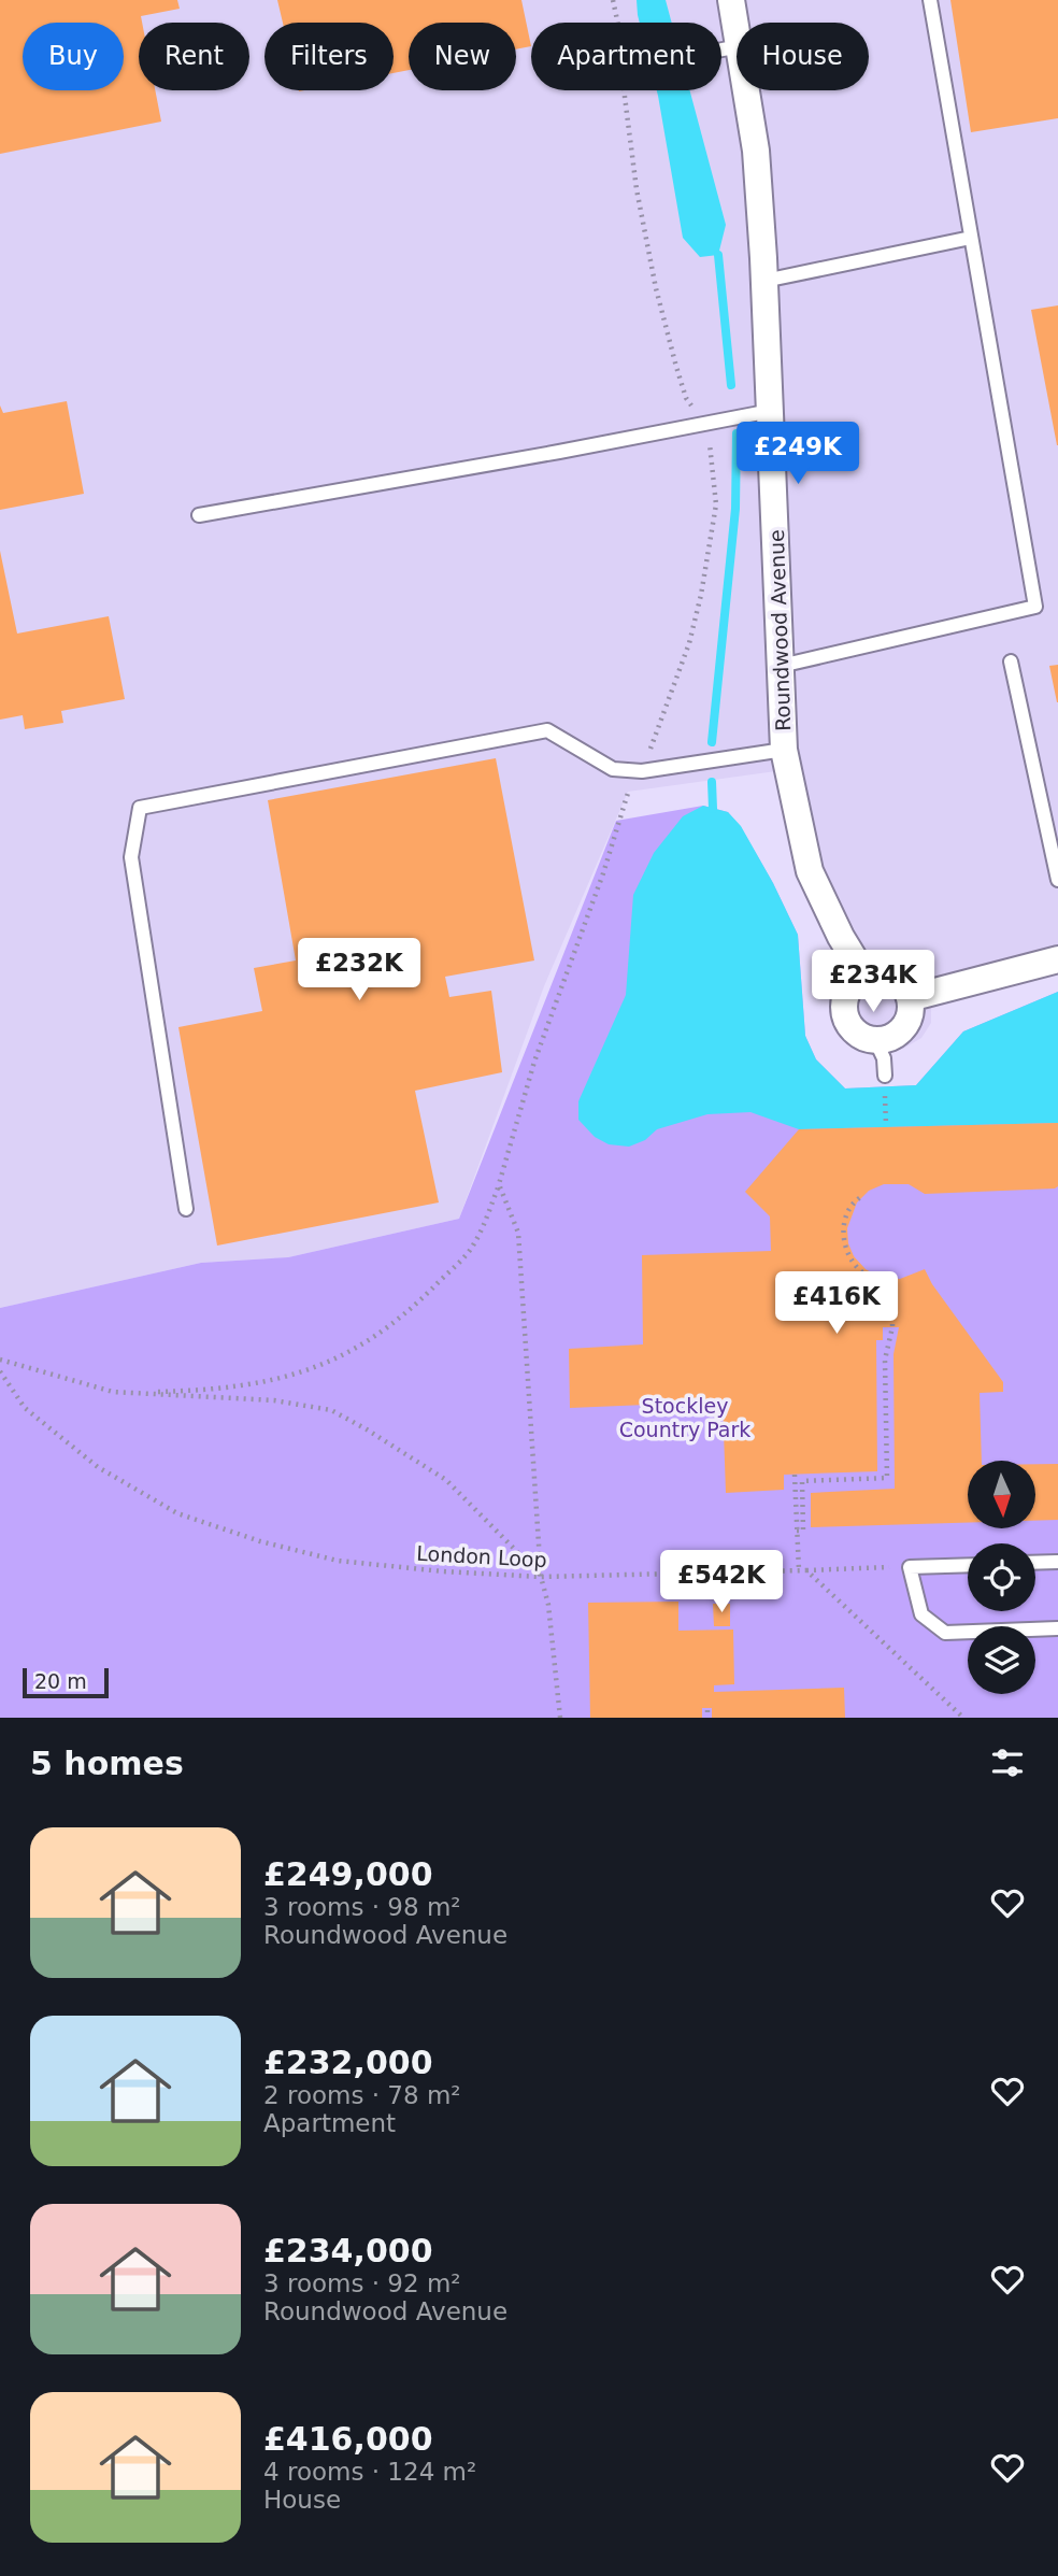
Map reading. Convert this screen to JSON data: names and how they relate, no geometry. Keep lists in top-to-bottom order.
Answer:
{
  "streets": {
    "street": ["Roundwood Avenue"],
    "path": ["London Loop"]
  },
  "parks": ["Stockley Country Park"],
  "scale_bar": "20 m",
  "north": "bottom",
  "page": {
    "chip": [
      "Buy",
      "Rent",
      "Filters",
      "New",
      "Apartment",
      "House"
    ],
    "price": [
      "£249K",
      "£232K",
      "£234K",
      "£416K",
      "£542K"
    ],
    "scale": "20 m",
    "heading": "5 homes",
    "list": [
      {
        "name": "£249,000",
        "note": "3 rooms · 98 m² · Roundwood Avenue"
      },
      {
        "name": "£232,000",
        "note": "2 rooms · 78 m² · Apartment"
      },
      {
        "name": "£234,000",
        "note": "3 rooms · 92 m² · Roundwood Avenue"
      },
      {
        "name": "£416,000",
        "note": "4 rooms · 124 m² · House"
      }
    ]
  }
}
